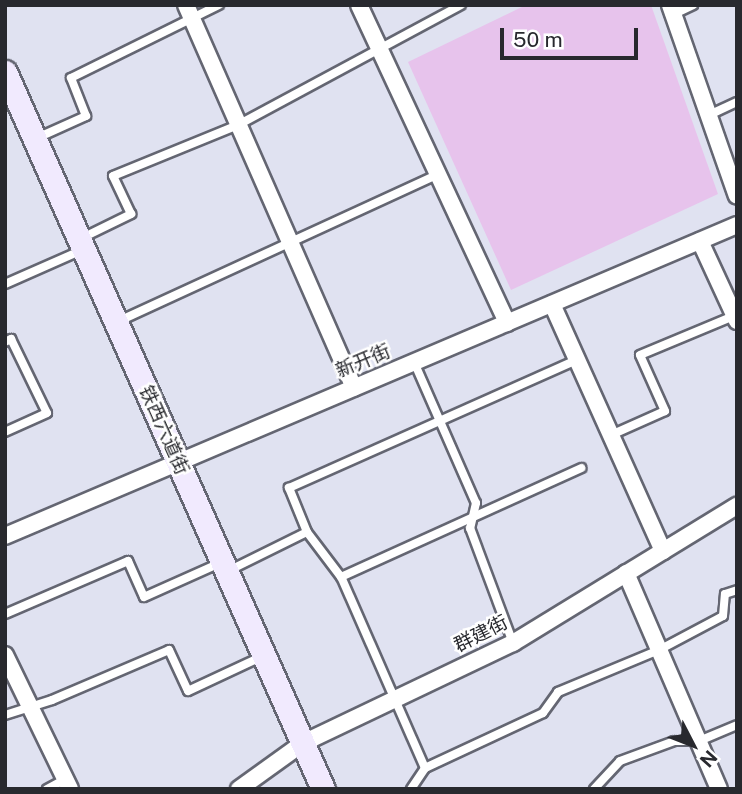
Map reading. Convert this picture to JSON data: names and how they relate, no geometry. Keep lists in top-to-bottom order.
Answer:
{
  "streets": {
    "main road": ["铁西六道街"],
    "street": ["新开街", "群建街"]
  },
  "crossings": [
    ["新开街", "铁西六道街"],
    ["铁西六道街", "群建街"]
  ],
  "scale_bar": "50 m",
  "north": "bottom right"
}
